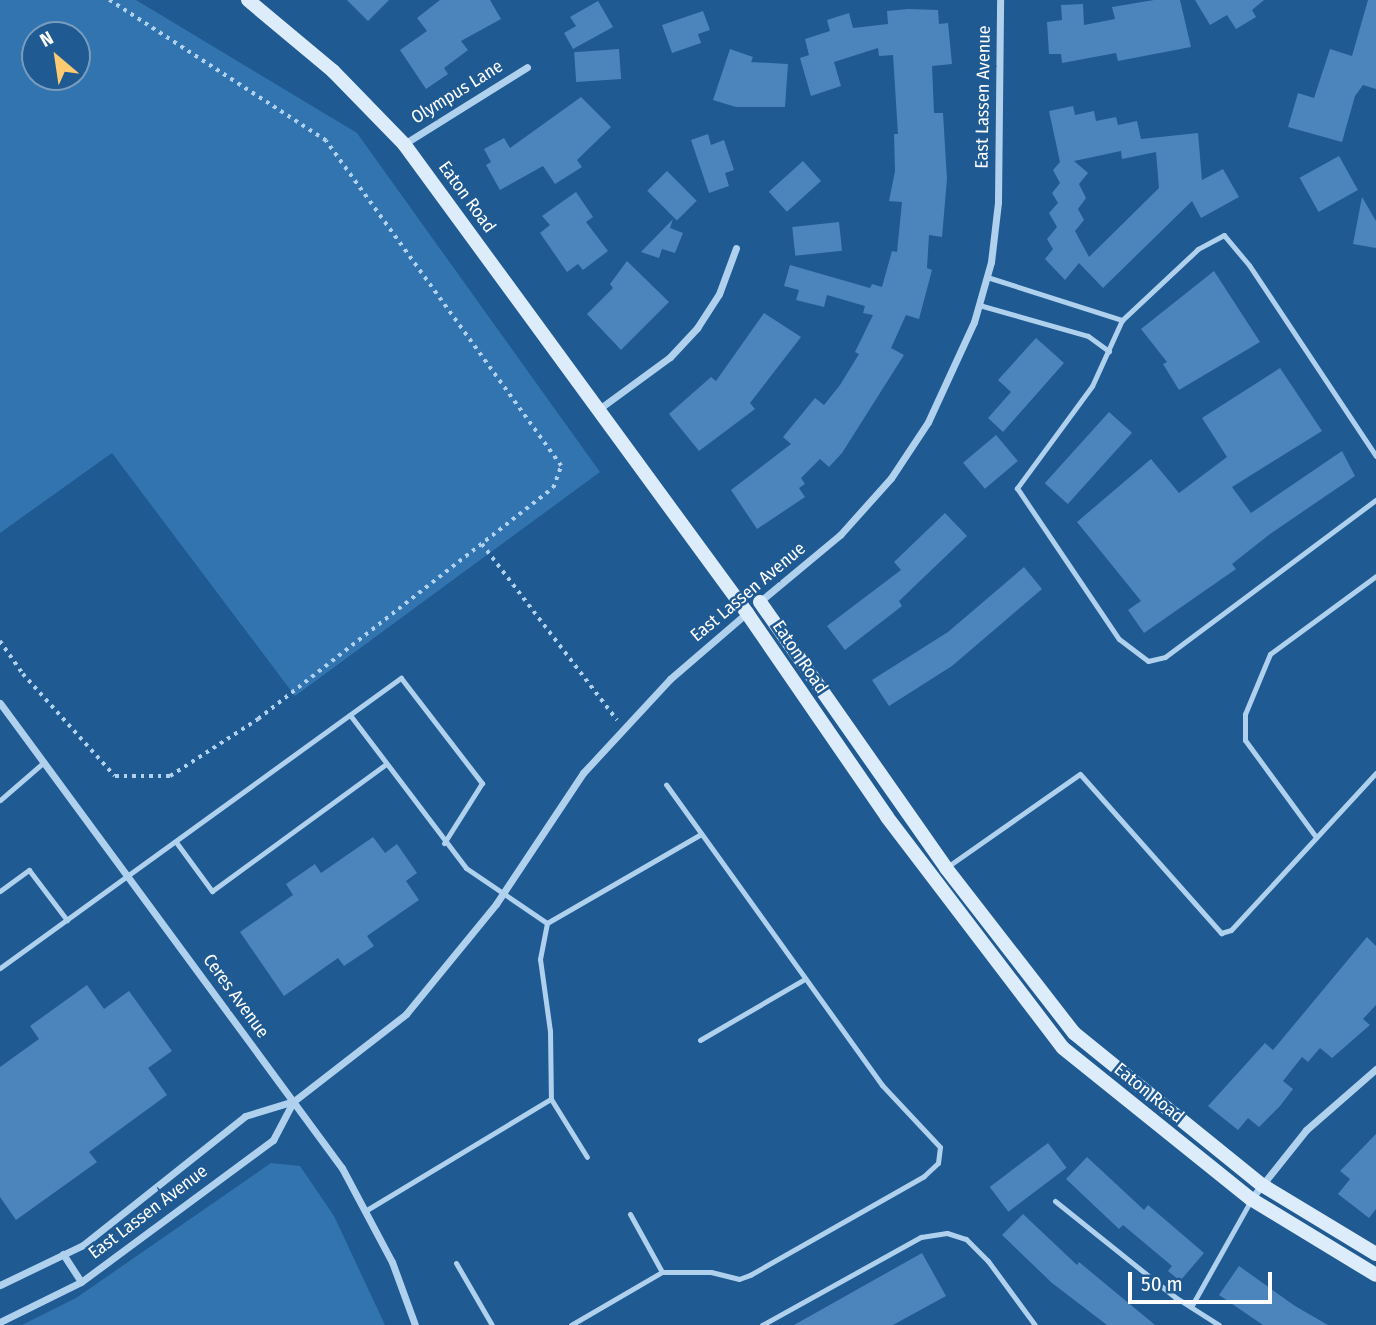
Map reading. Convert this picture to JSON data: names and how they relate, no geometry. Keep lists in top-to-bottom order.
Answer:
{
  "streets": {
    "street": [
      "Olympus Lane",
      "East Lassen Avenue",
      "Eaton Road",
      "Ceres Avenue"
    ]
  },
  "crossings": [
    ["Olympus Lane", "Eaton Road"],
    ["East Lassen Avenue", "Eaton Road"],
    ["East Lassen Avenue", "Ceres Avenue"]
  ],
  "scale_bar": "50 m",
  "north": "top left"
}
